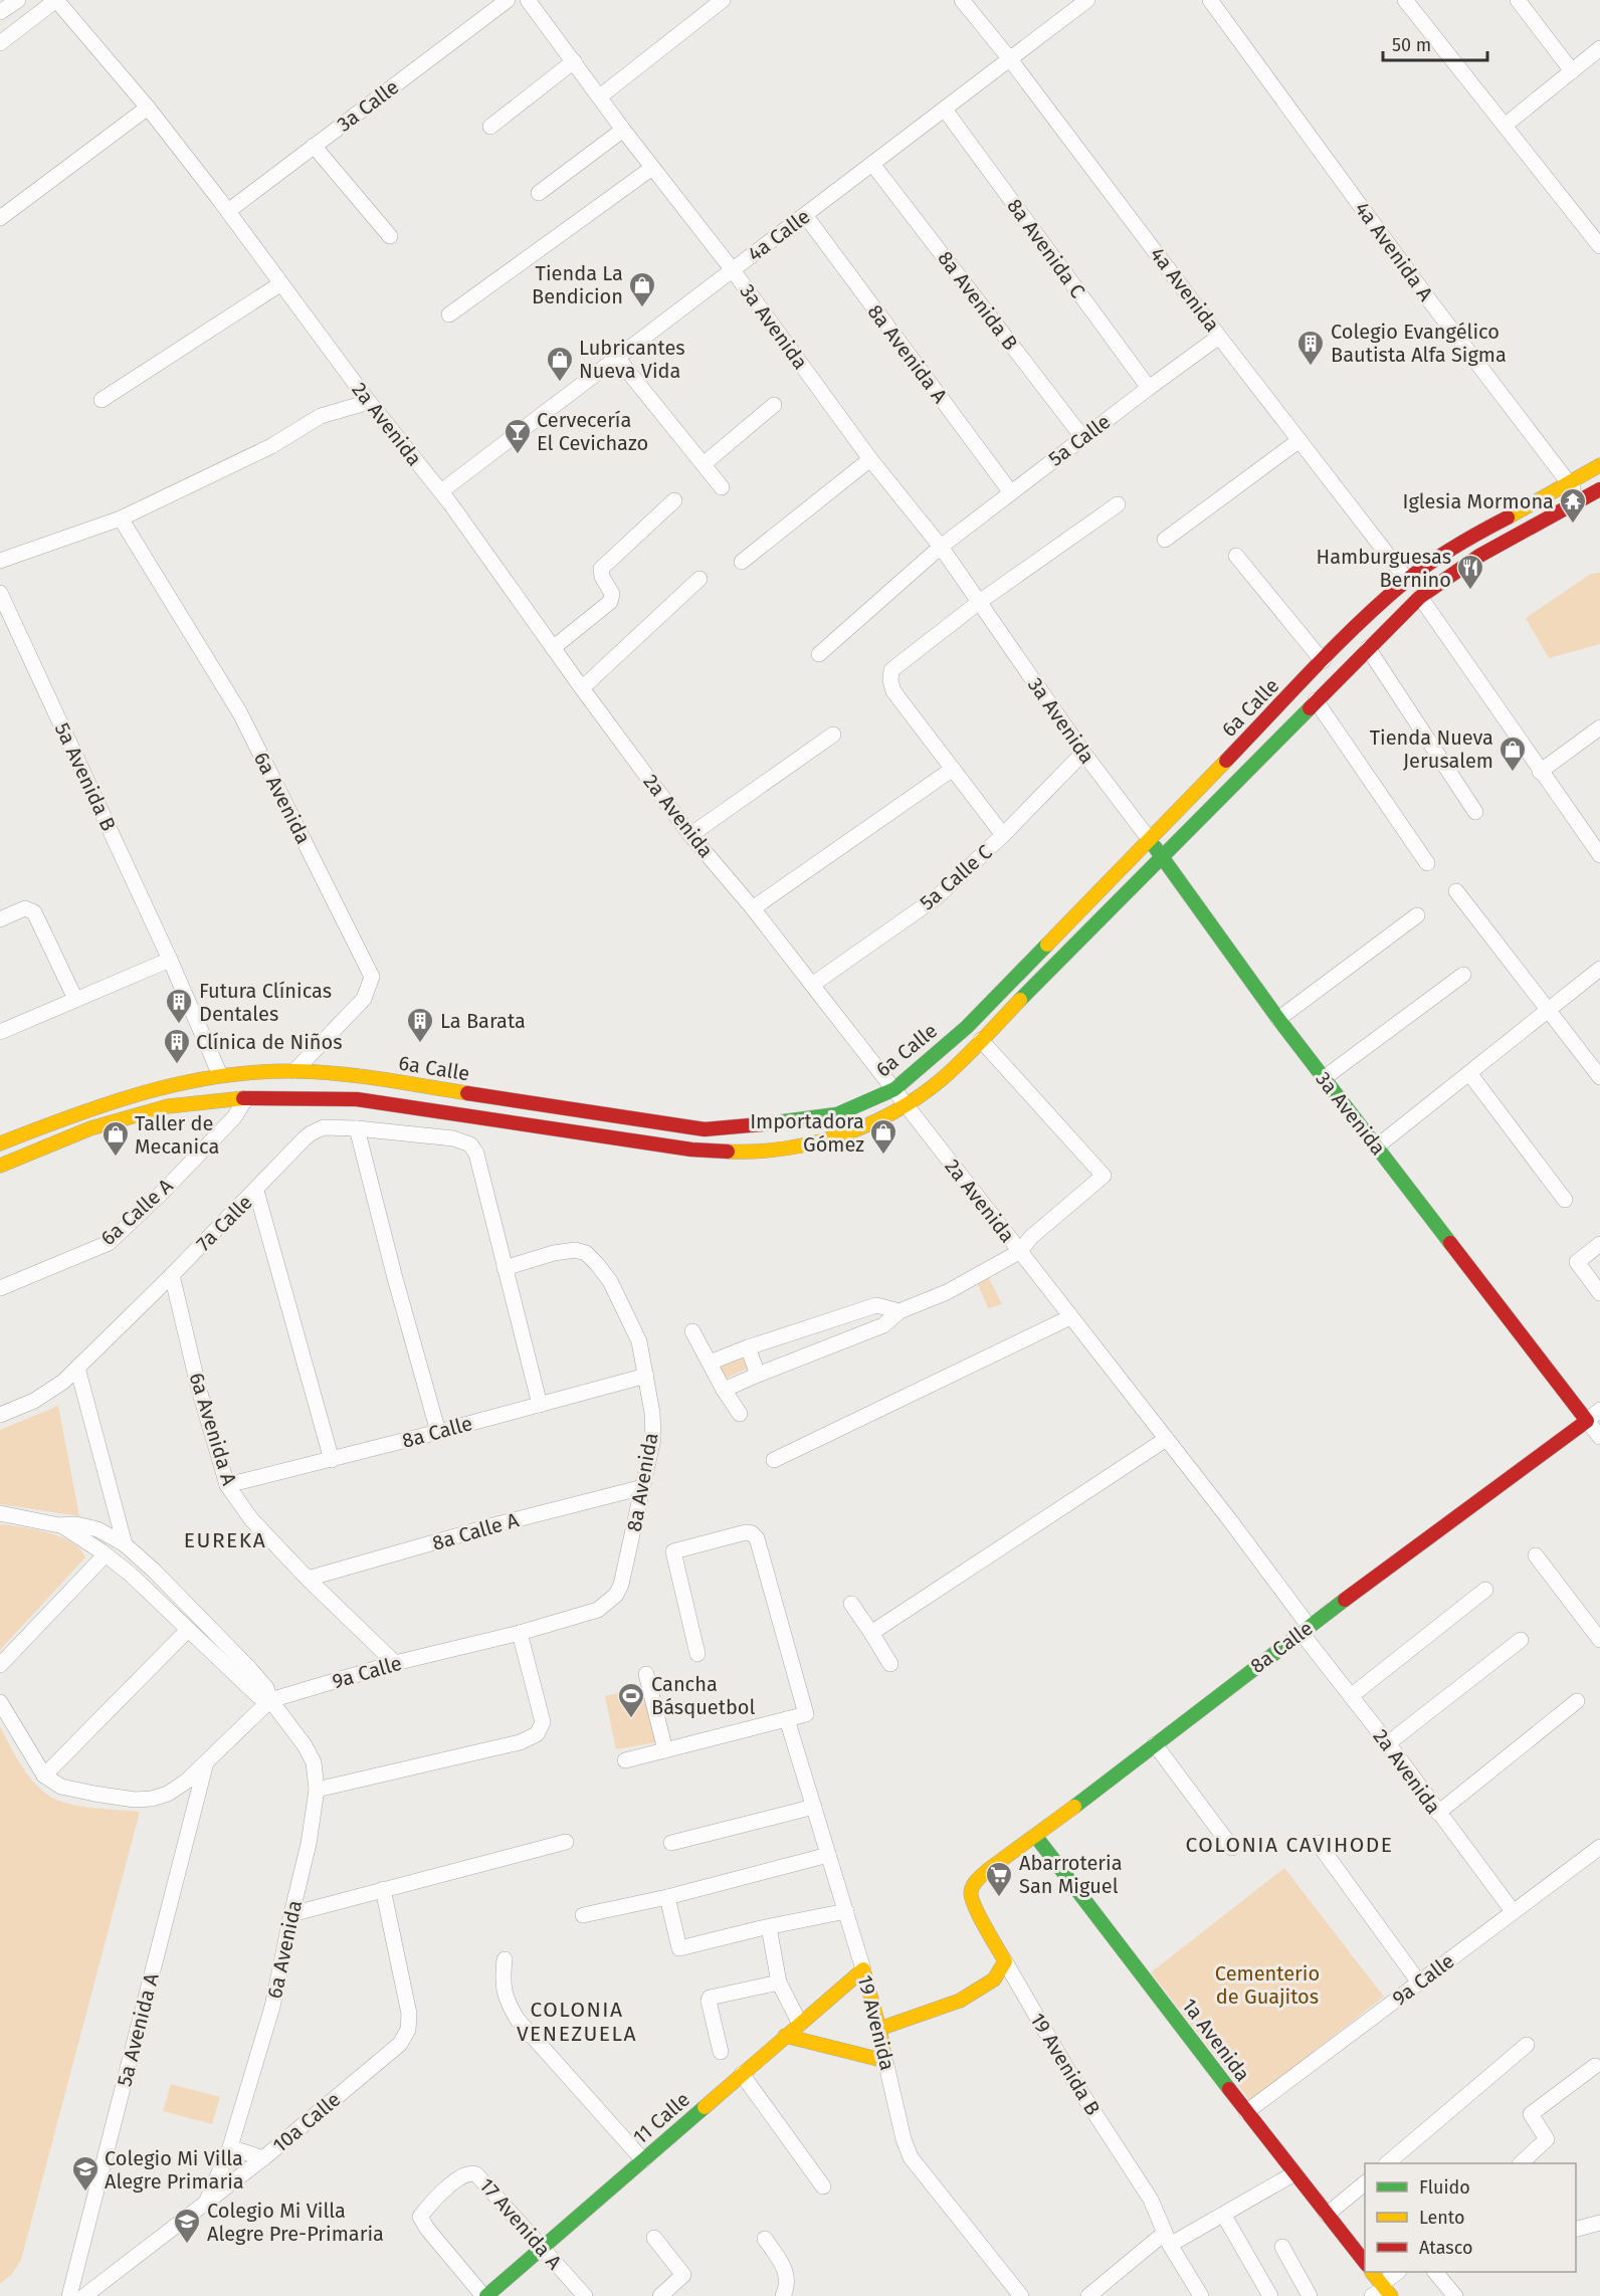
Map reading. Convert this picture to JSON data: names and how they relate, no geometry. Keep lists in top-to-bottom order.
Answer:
{
  "streets": {
    "street": [
      "3a Calle",
      "4a Calle",
      "8a Avenida C",
      "4a Avenida A",
      "4a Avenida",
      "8a Avenida B",
      "3a Avenida",
      "8a Avenida A",
      "2a Avenida",
      "5a Calle",
      "6a Calle",
      "5a Avenida B",
      "6a Avenida",
      "5a Calle C",
      "6a Calle A",
      "7a Calle",
      "6a Avenida A",
      "8a Calle",
      "8a Avenida",
      "8a Calle A",
      "9a Calle",
      "19 Avenida",
      "5a Avenida A",
      "1a Avenida",
      "19 Avenida B",
      "11 Calle",
      "10a Calle",
      "17 Avenida A"
    ]
  },
  "crossings": [
    ["3a Calle", "2a Avenida"],
    ["4a Calle", "8a Avenida C"],
    ["4a Calle", "4a Avenida"],
    ["4a Calle", "8a Avenida B"],
    ["4a Calle", "3a Avenida"],
    ["4a Calle", "8a Avenida A"],
    ["4a Calle", "2a Avenida"],
    ["8a Avenida C", "5a Calle"],
    ["4a Avenida A", "6a Calle"],
    ["4a Avenida", "5a Calle"],
    ["4a Avenida", "6a Calle"],
    ["8a Avenida B", "5a Calle"],
    ["3a Avenida", "5a Calle"],
    ["3a Avenida", "6a Calle"],
    ["3a Avenida", "5a Calle C"],
    ["3a Avenida", "8a Calle"],
    ["8a Avenida A", "5a Calle"],
    ["2a Avenida", "6a Calle"],
    ["2a Avenida", "5a Calle C"],
    ["2a Avenida", "8a Calle"],
    ["2a Avenida", "9a Calle"],
    ["6a Calle", "5a Avenida B"],
    ["6a Calle", "6a Avenida"],
    ["6a Avenida", "9a Calle"],
    ["6a Avenida", "10a Calle"],
    ["7a Calle", "6a Avenida A"],
    ["7a Calle", "8a Avenida"],
    ["6a Avenida A", "8a Calle"],
    ["6a Avenida A", "8a Calle A"],
    ["6a Avenida A", "9a Calle"],
    ["8a Calle", "8a Avenida"],
    ["8a Calle", "1a Avenida"],
    ["8a Calle", "19 Avenida B"],
    ["8a Avenida", "8a Calle A"],
    ["8a Avenida", "9a Calle"],
    ["9a Calle", "5a Avenida A"],
    ["9a Calle", "1a Avenida"],
    ["19 Avenida", "11 Calle"],
    ["11 Calle", "17 Avenida A"]
  ],
  "districts": ["EUREKA", "COLONIA CAVIHODE", "COLONIA VENEZUELA"],
  "parks": ["Cementerio de Guajitos"],
  "places": {
    "shop": [
      "Tienda La Bendicion",
      "Lubricantes Nueva Vida",
      "Tienda Nueva Jerusalem",
      "Importadora Gómez",
      "Taller de Mecanica"
    ],
    "building": [
      "Colegio Evangélico Bautista Alfa Sigma",
      "Futura Clínicas Dentales",
      "La Barata",
      "Clínica de Niños"
    ],
    "bar": ["Cervecería El Cevichazo"],
    "temple": ["Iglesia Mormona"],
    "restaurant": ["Hamburguesas Bernino"],
    "sports": ["Cancha Básquetbol"],
    "supermarket": ["Abarroteria San Miguel"],
    "school or university": ["Colegio Mi Villa Alegre Primaria", "Colegio Mi Villa Alegre Pre-Primaria"]
  },
  "legend": ["Fluido", "Lento", "Atasco"],
  "scale_bar": "50 m"
}
